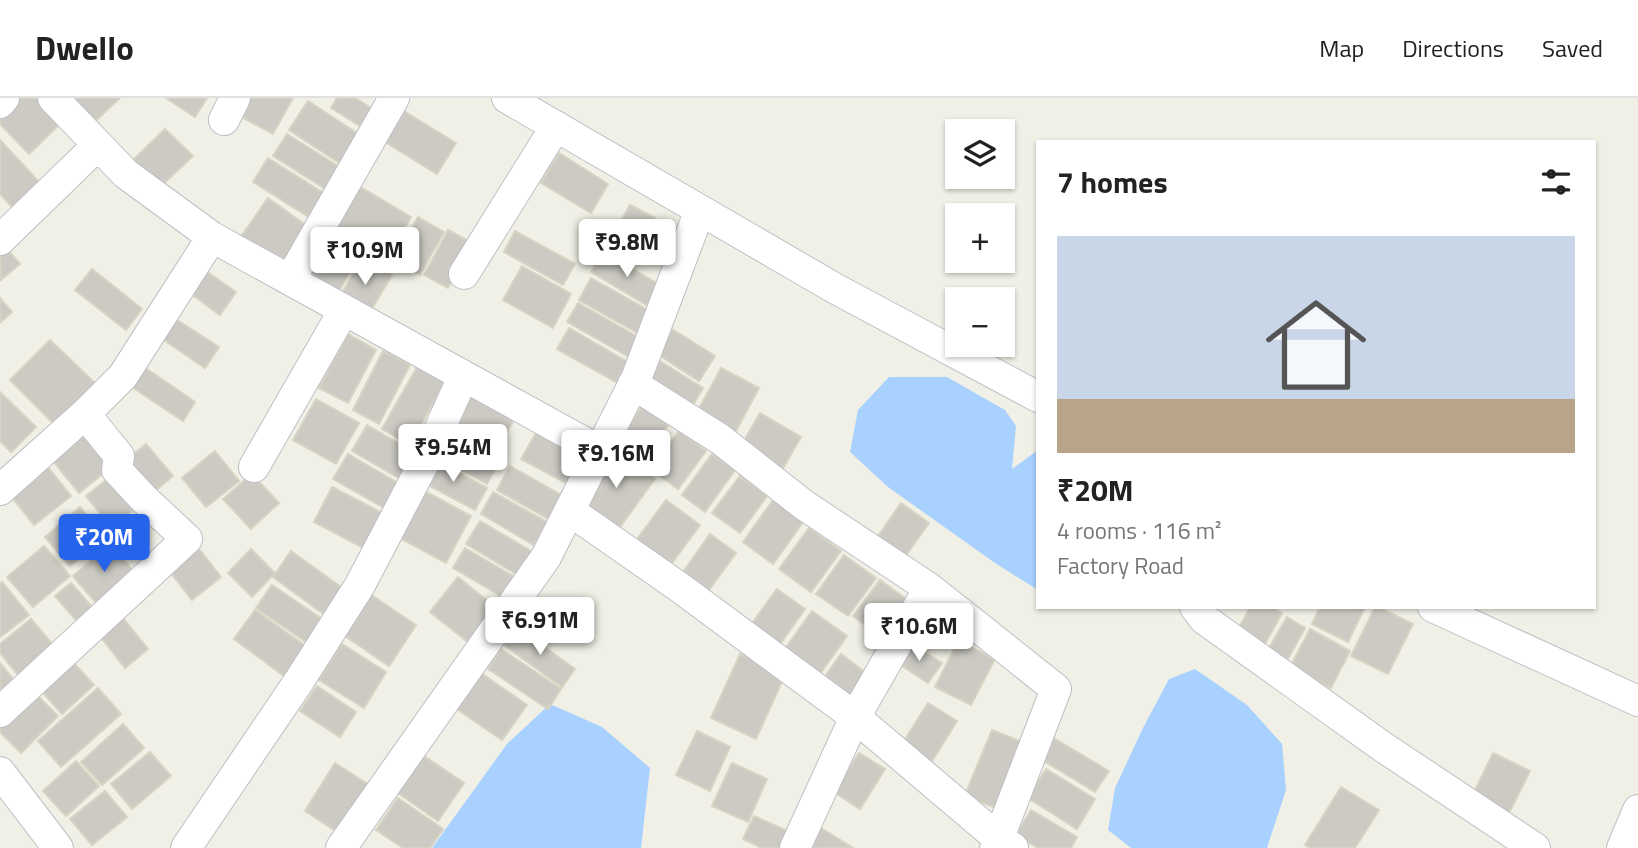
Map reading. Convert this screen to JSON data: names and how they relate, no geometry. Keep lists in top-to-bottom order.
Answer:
{
  "page": {
    "header": "Dwello",
    "nav": ["Map", "Directions", "Saved"],
    "map_buttons": ["+", "−"],
    "heading": "7 homes",
    "price": [
      "₹9.8M",
      "₹10.9M",
      "₹9.54M",
      "₹9.16M",
      "₹20M",
      "₹6.91M",
      "₹10.6M"
    ],
    "list": [
      {
        "name": "₹20M",
        "note": "4 rooms · 116 m² · Factory Road"
      }
    ]
  }
}
